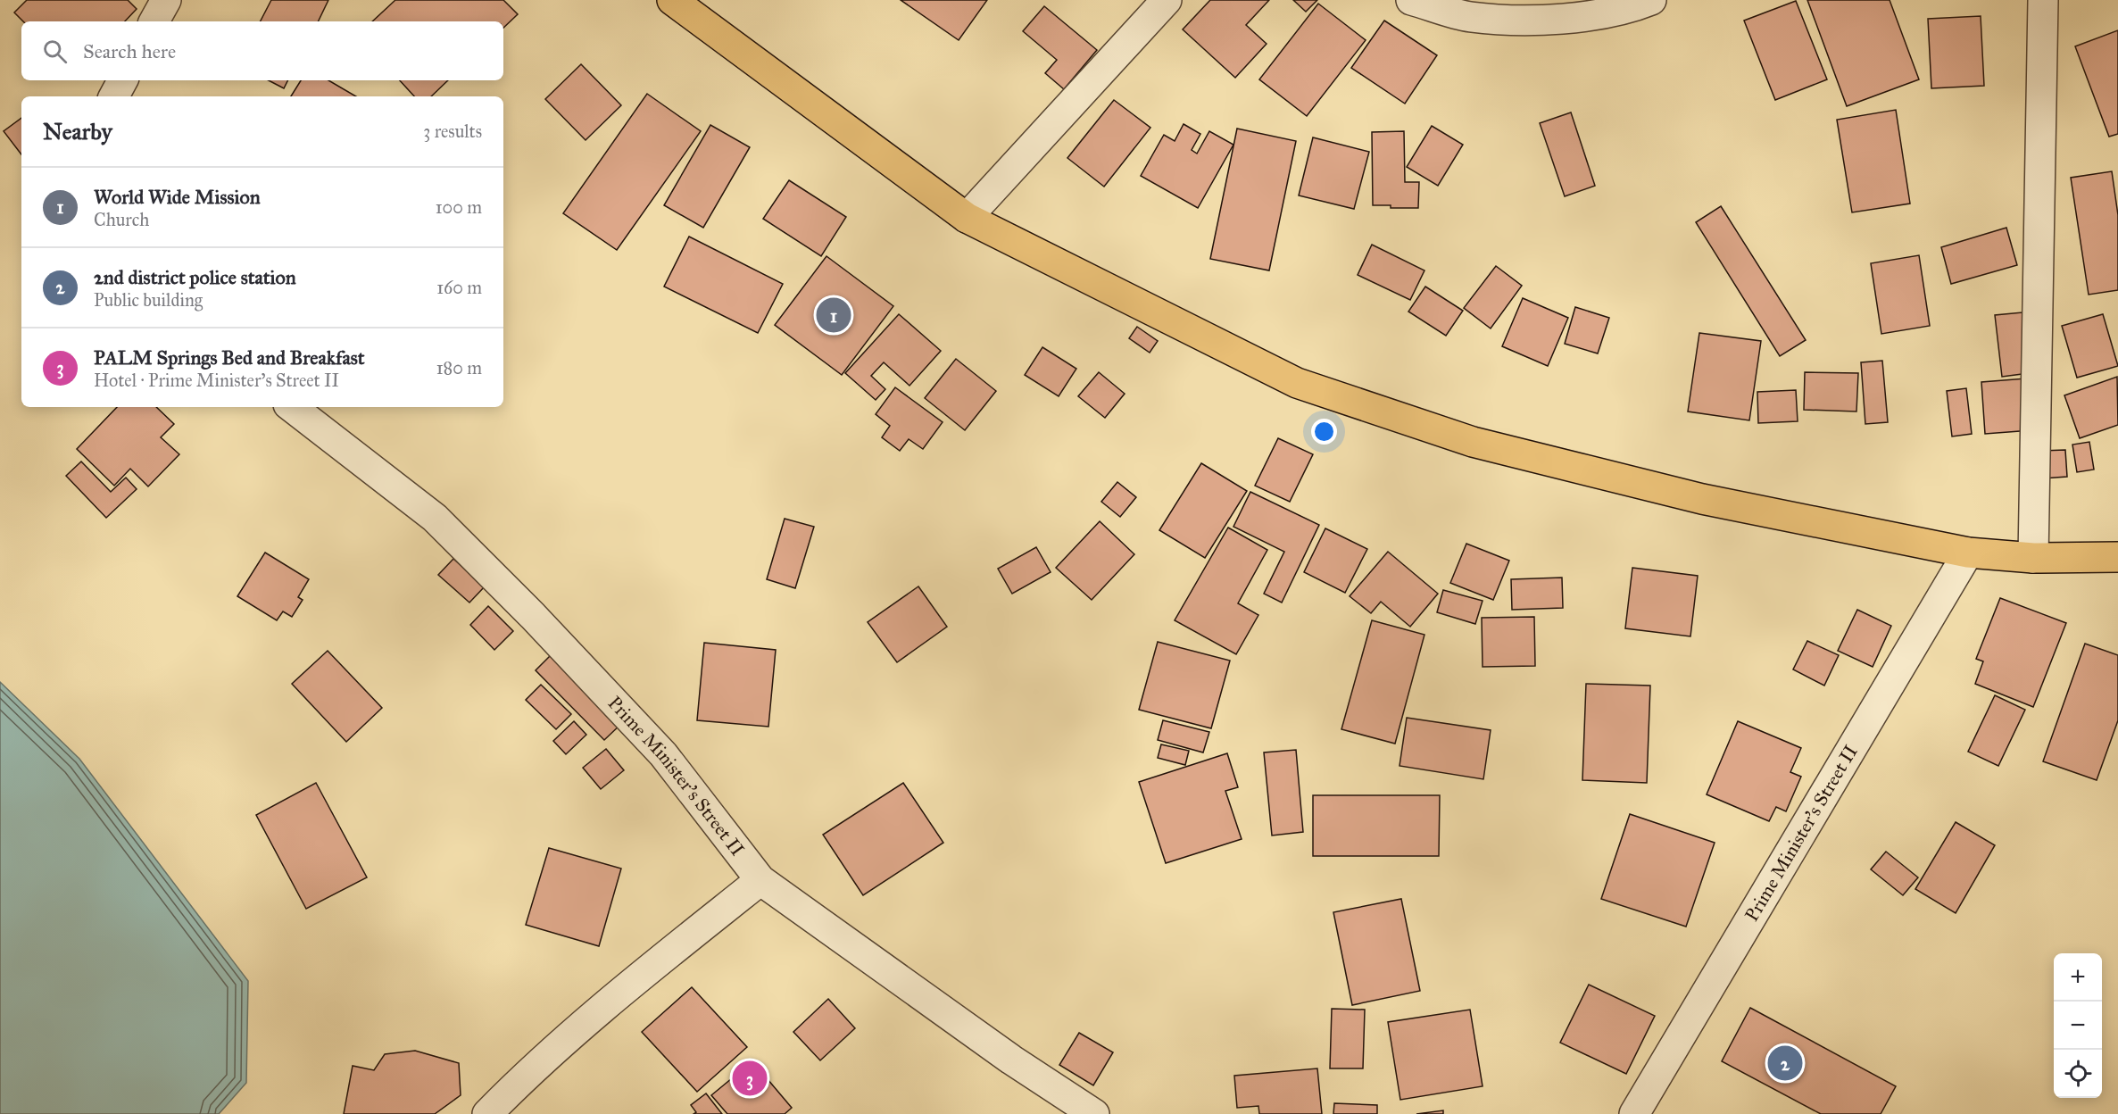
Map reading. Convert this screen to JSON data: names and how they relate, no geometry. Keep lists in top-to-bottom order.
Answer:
{
  "streets": {
    "street": ["Prime Minister's Street II"]
  },
  "page": {
    "search": "Search here",
    "heading": ["Nearby", "3 results"],
    "list": [
      {
        "mark": "1",
        "name": "World Wide Mission",
        "note": "Church",
        "value": "100 m"
      },
      {
        "mark": "2",
        "name": "2nd district police station",
        "note": "Public building",
        "value": "160 m"
      },
      {
        "mark": "3",
        "name": "PALM Springs Bed and Breakfast",
        "note": "Hotel · Prime Minister's Street II",
        "value": "180 m"
      }
    ],
    "pins": ["1", "2", "3"],
    "map_buttons": ["+", "−"]
  }
}
